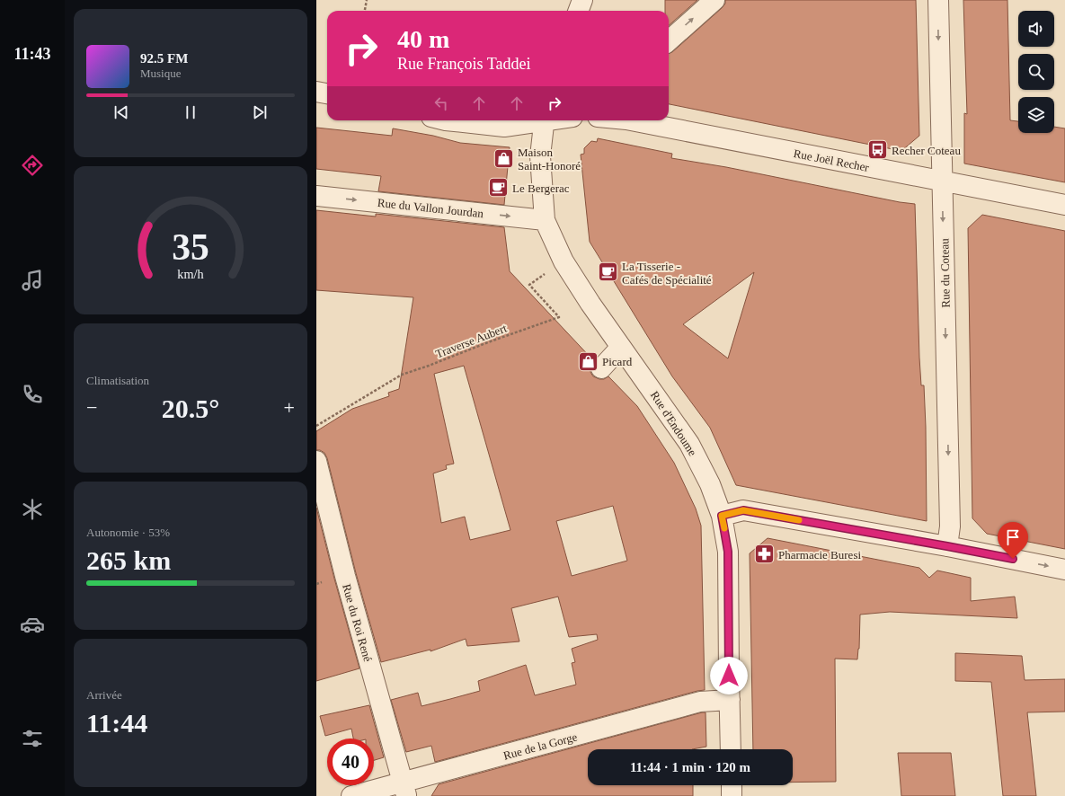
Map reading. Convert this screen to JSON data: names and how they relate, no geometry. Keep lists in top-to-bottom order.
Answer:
{
  "streets": {
    "street": [
      "Rue Joël Recher",
      "Rue du Vallon Jourdan",
      "Rue du Coteau",
      "Rue d'Endoume",
      "Rue du Roi René",
      "Rue de la Gorge"
    ],
    "path": ["Traverse Aubert"]
  },
  "crossings": [
    ["Rue Joël Recher", "Rue du Coteau"],
    ["Rue du Vallon Jourdan", "Rue d'Endoume"],
    ["Traverse Aubert", "Rue d'Endoume"],
    ["Rue d'Endoume", "Rue de la Gorge"],
    ["Rue du Roi René", "Rue de la Gorge"]
  ],
  "one_way": ["Rue du Coteau"],
  "places": {
    "bus stop": ["Recher Coteau"],
    "shop": ["Maison Saint-Honoré", "Picard"],
    "cafe": ["Le Bergerac", "La Tisserie - Cafés de Spécialité"],
    "pharmacy": ["Pharmacie Buresi"]
  },
  "page": {
    "tabs": "11:43",
    "turn": ["40 m", "Rue François Taddei"],
    "song": ["92.5 FM", "Musique"],
    "tile": [
      "Climatisation",
      ["Autonomie · 53%", "265 km"],
      ["Arrivée", "11:44"]
    ],
    "heat": ["−", "20.5°", "+"],
    "limit": "40",
    "trip": "11:44 · 1 min · 120 m",
    "gauge": ["35", "km/h"]
  }
}
